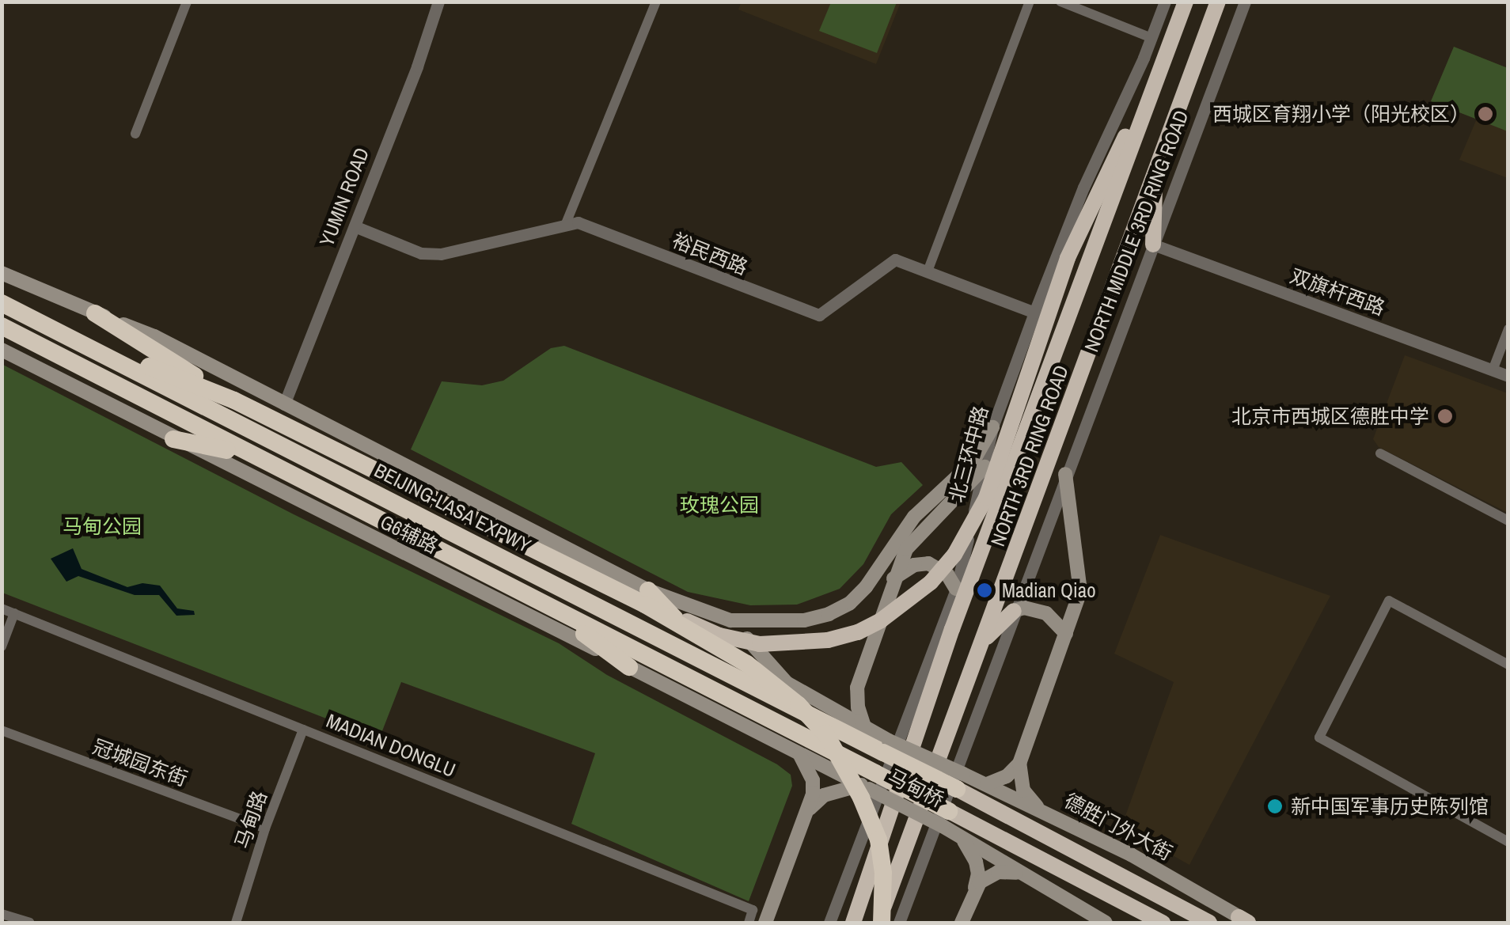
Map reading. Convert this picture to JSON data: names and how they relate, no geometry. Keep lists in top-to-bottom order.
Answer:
{
  "streets": {
    "highway": ["NORTH 3RD RING ROAD", "BEIJING-LASA EXPWY", "马甸桥"],
    "main road": ["G6辅路", "德胜门外大街"],
    "street": [
      "YUMIN ROAD",
      "NORTH MIDDLE 3RD RING ROAD",
      "裕民西路",
      "双旗杆西路",
      "北三环中路",
      "MADIAN DONGLU",
      "冠城园东街",
      "马甸路"
    ]
  },
  "crossings": [
    ["YUMIN ROAD", "裕民西路"],
    ["NORTH MIDDLE 3RD RING ROAD", "双旗杆西路"],
    ["裕民西路", "北三环中路"],
    ["BEIJING-LASA EXPWY", "马甸桥"],
    ["G6辅路", "马甸桥"],
    ["MADIAN DONGLU", "马甸路"],
    ["冠城园东街", "马甸路"],
    ["马甸桥", "德胜门外大街"]
  ],
  "parks": ["玫瑰公园", "马甸公园"],
  "places": [
    "西城区育翔小学（阳光校区）",
    "北京市西城区德胜中学",
    "Madian Qiao",
    "新中国军事历史陈列馆"
  ]
}
